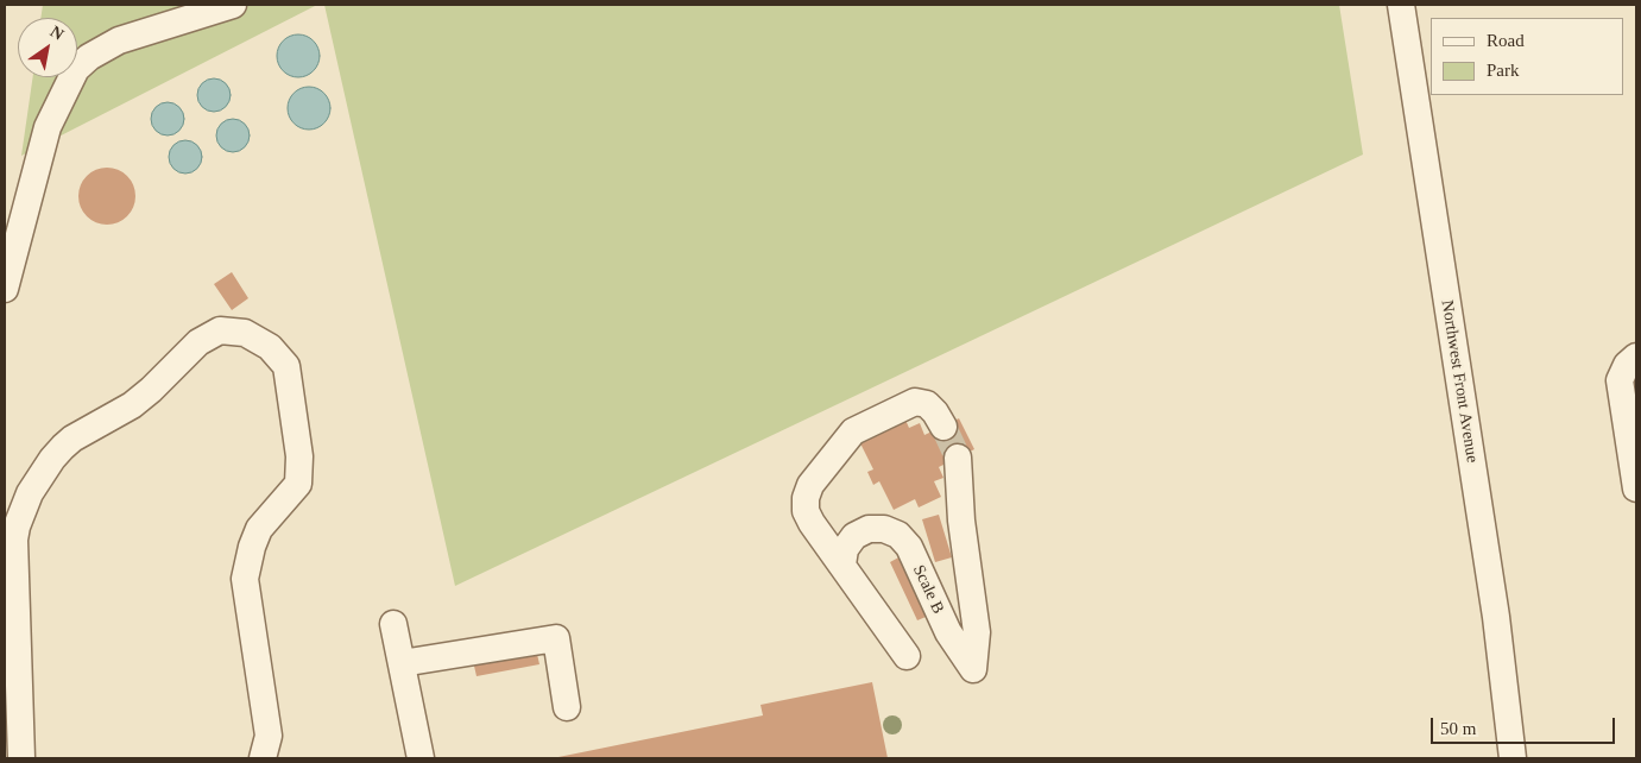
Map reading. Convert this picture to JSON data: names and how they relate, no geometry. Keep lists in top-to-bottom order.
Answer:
{
  "streets": {
    "street": ["Northwest Front Avenue", "Scale B"]
  },
  "legend": ["Road", "Park"],
  "scale_bar": "50 m",
  "north": "top right"
}
